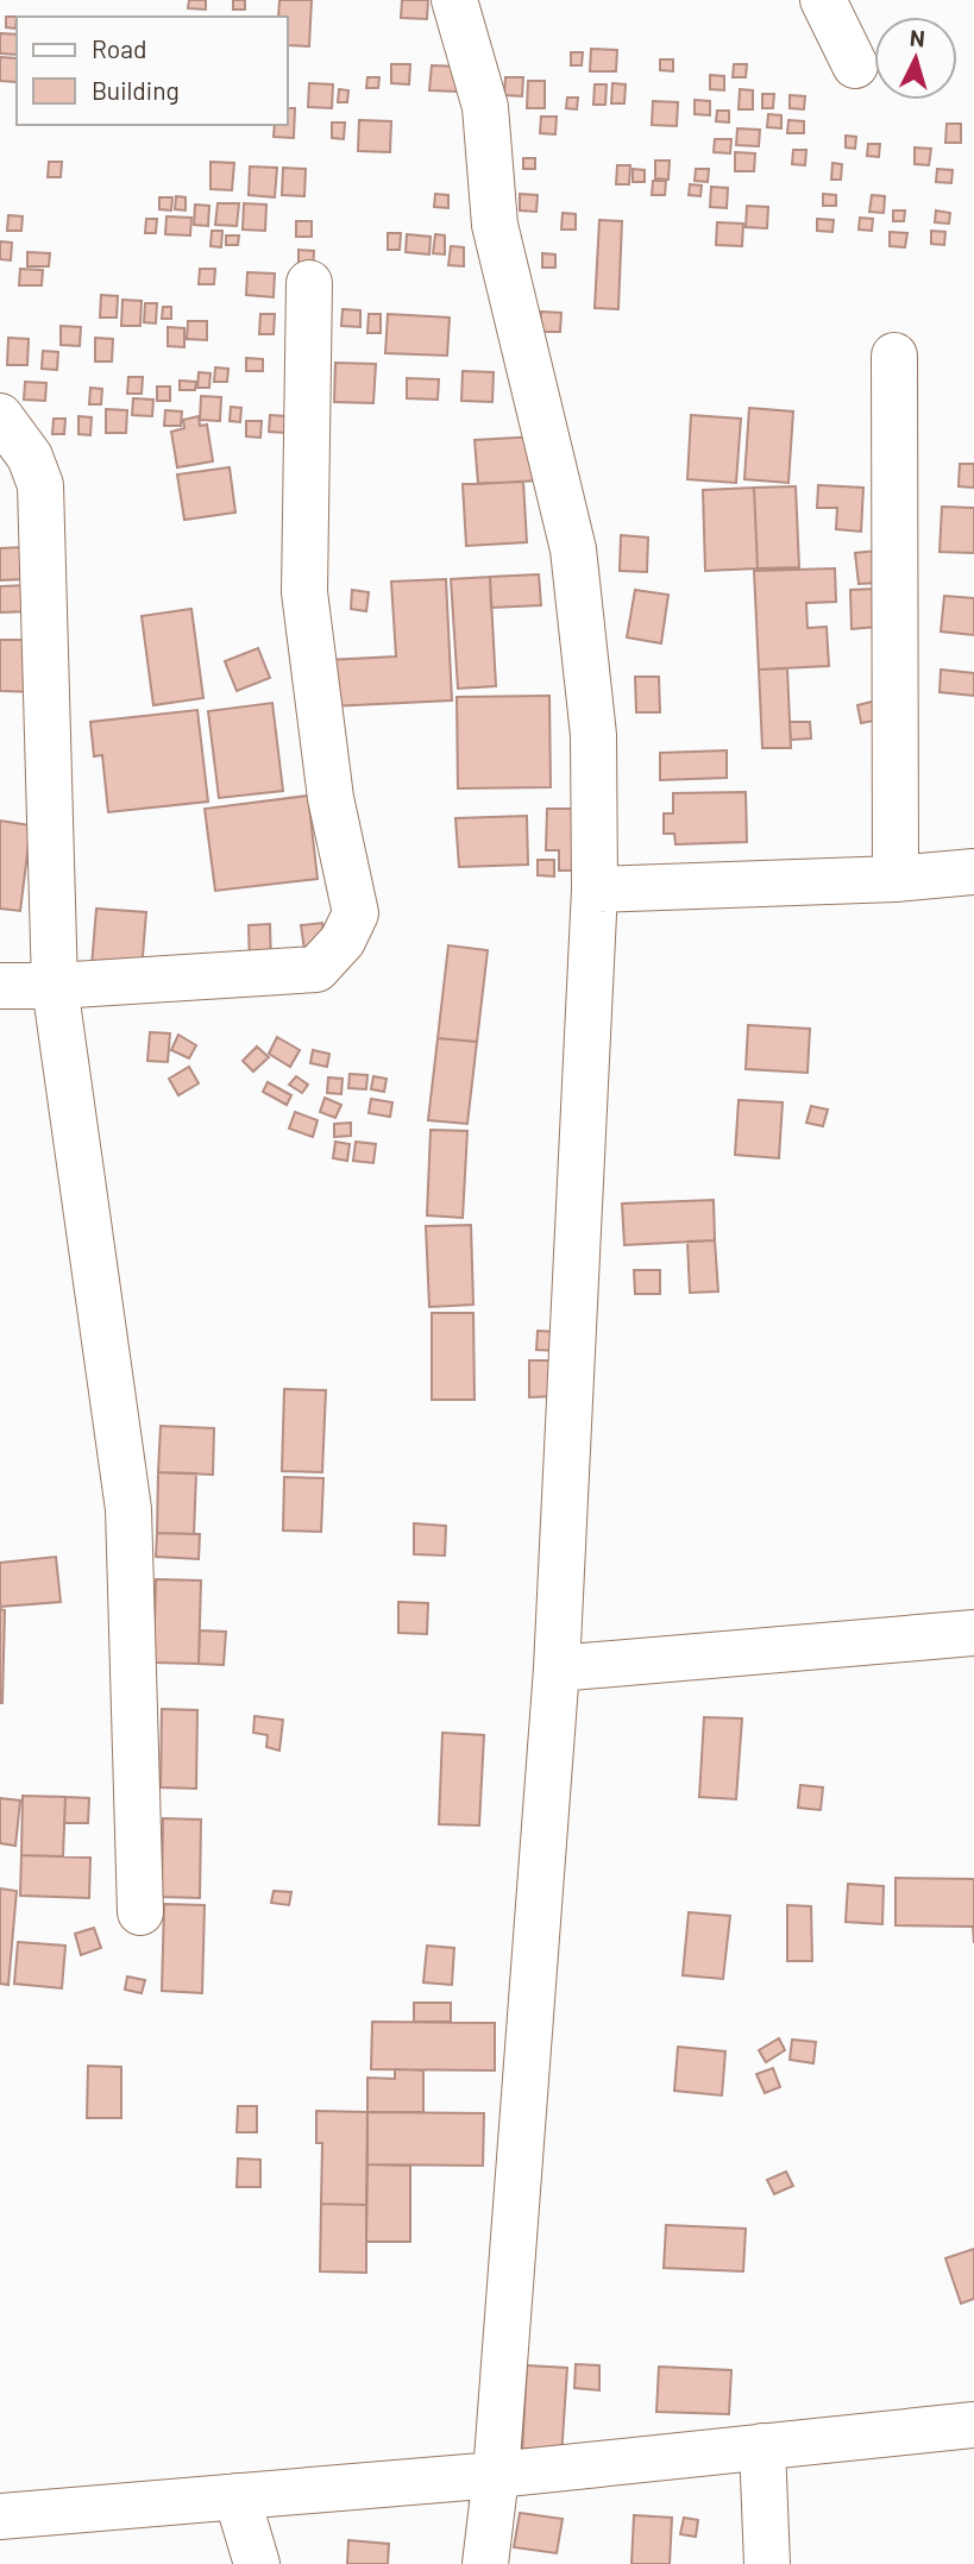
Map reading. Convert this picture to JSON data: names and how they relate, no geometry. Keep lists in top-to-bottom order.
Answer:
{
  "legend": ["Road", "Building"],
  "north": "top"
}
